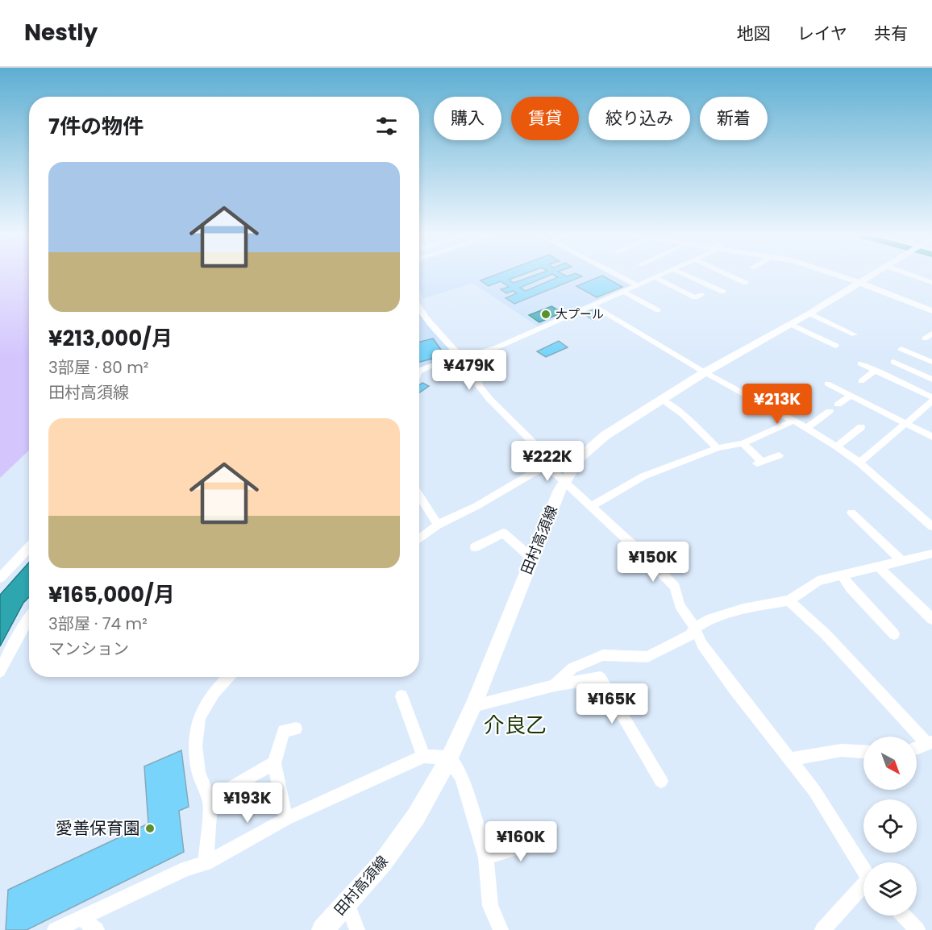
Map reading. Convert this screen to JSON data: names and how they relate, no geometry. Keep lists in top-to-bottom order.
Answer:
{
  "streets": {
    "main road": ["田村高須線"]
  },
  "districts": ["介良乙"],
  "places": ["大プール", "愛善保育園"],
  "north": "bottom right",
  "page": {
    "header": "Nestly",
    "nav": ["地図", "レイヤ", "共有"],
    "chip": [
      "購入",
      "賃貸",
      "絞り込み",
      "新着"
    ],
    "heading": "7件の物件",
    "list": [
      {
        "name": "¥213,000/月",
        "note": "3部屋 · 80 m² · 田村高須線"
      },
      {
        "name": "¥165,000/月",
        "note": "3部屋 · 74 m² · マンション"
      }
    ],
    "price": [
      "¥479K",
      "¥213K",
      "¥222K",
      "¥150K",
      "¥165K",
      "¥193K",
      "¥160K"
    ]
  }
}
